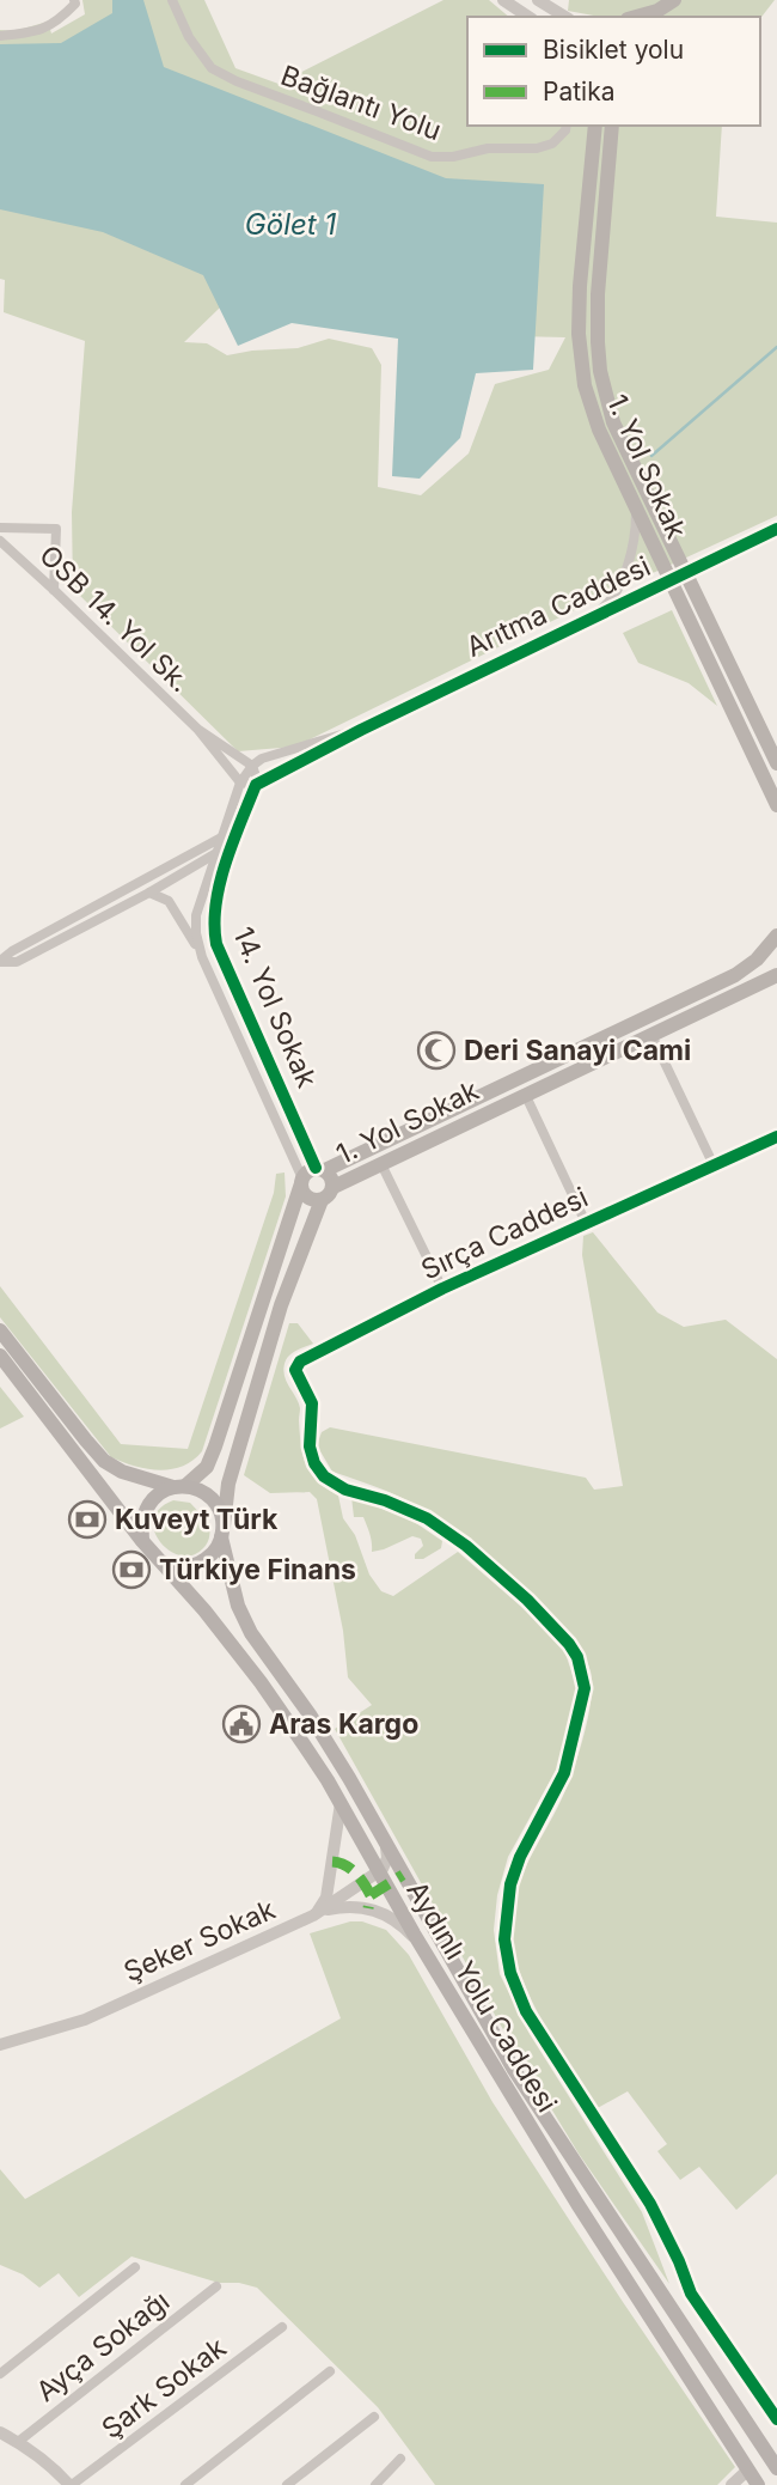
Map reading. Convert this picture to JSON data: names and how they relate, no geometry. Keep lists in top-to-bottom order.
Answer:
{
  "streets": {
    "main road": ["1. Yol Sokak", "Aydınlı Yolu Caddesi"],
    "street": [
      "Bağlantı Yolu",
      "Arıtma Caddesi",
      "OSB 14. Yol Sk.",
      "14. Yol Sokak",
      "Sırça Caddesi",
      "Şeker Sokak",
      "Ayça Sokağı",
      "Şark Sokak"
    ]
  },
  "crossings": [
    ["1. Yol Sokak", "Arıtma Caddesi"],
    ["1. Yol Sokak", "14. Yol Sokak"],
    ["1. Yol Sokak", "Aydınlı Yolu Caddesi"],
    ["Şeker Sokak", "Aydınlı Yolu Caddesi"]
  ],
  "water": ["Gölet 1"],
  "places": {
    "mosque": ["Deri Sanayi Cami"],
    "bank": ["Kuveyt Türk", "Türkiye Finans"],
    "public building": ["Aras Kargo"]
  },
  "legend": ["Bisiklet yolu", "Patika"]
}
